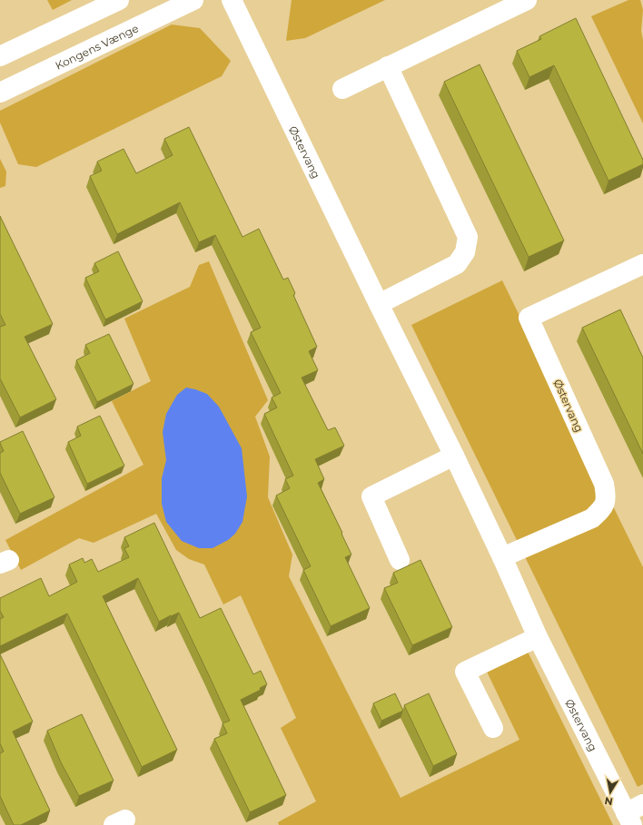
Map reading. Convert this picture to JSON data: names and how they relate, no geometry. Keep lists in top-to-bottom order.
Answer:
{
  "streets": {
    "street": ["Kongens Vænge", "Østervang"]
  },
  "north": "bottom"
}
